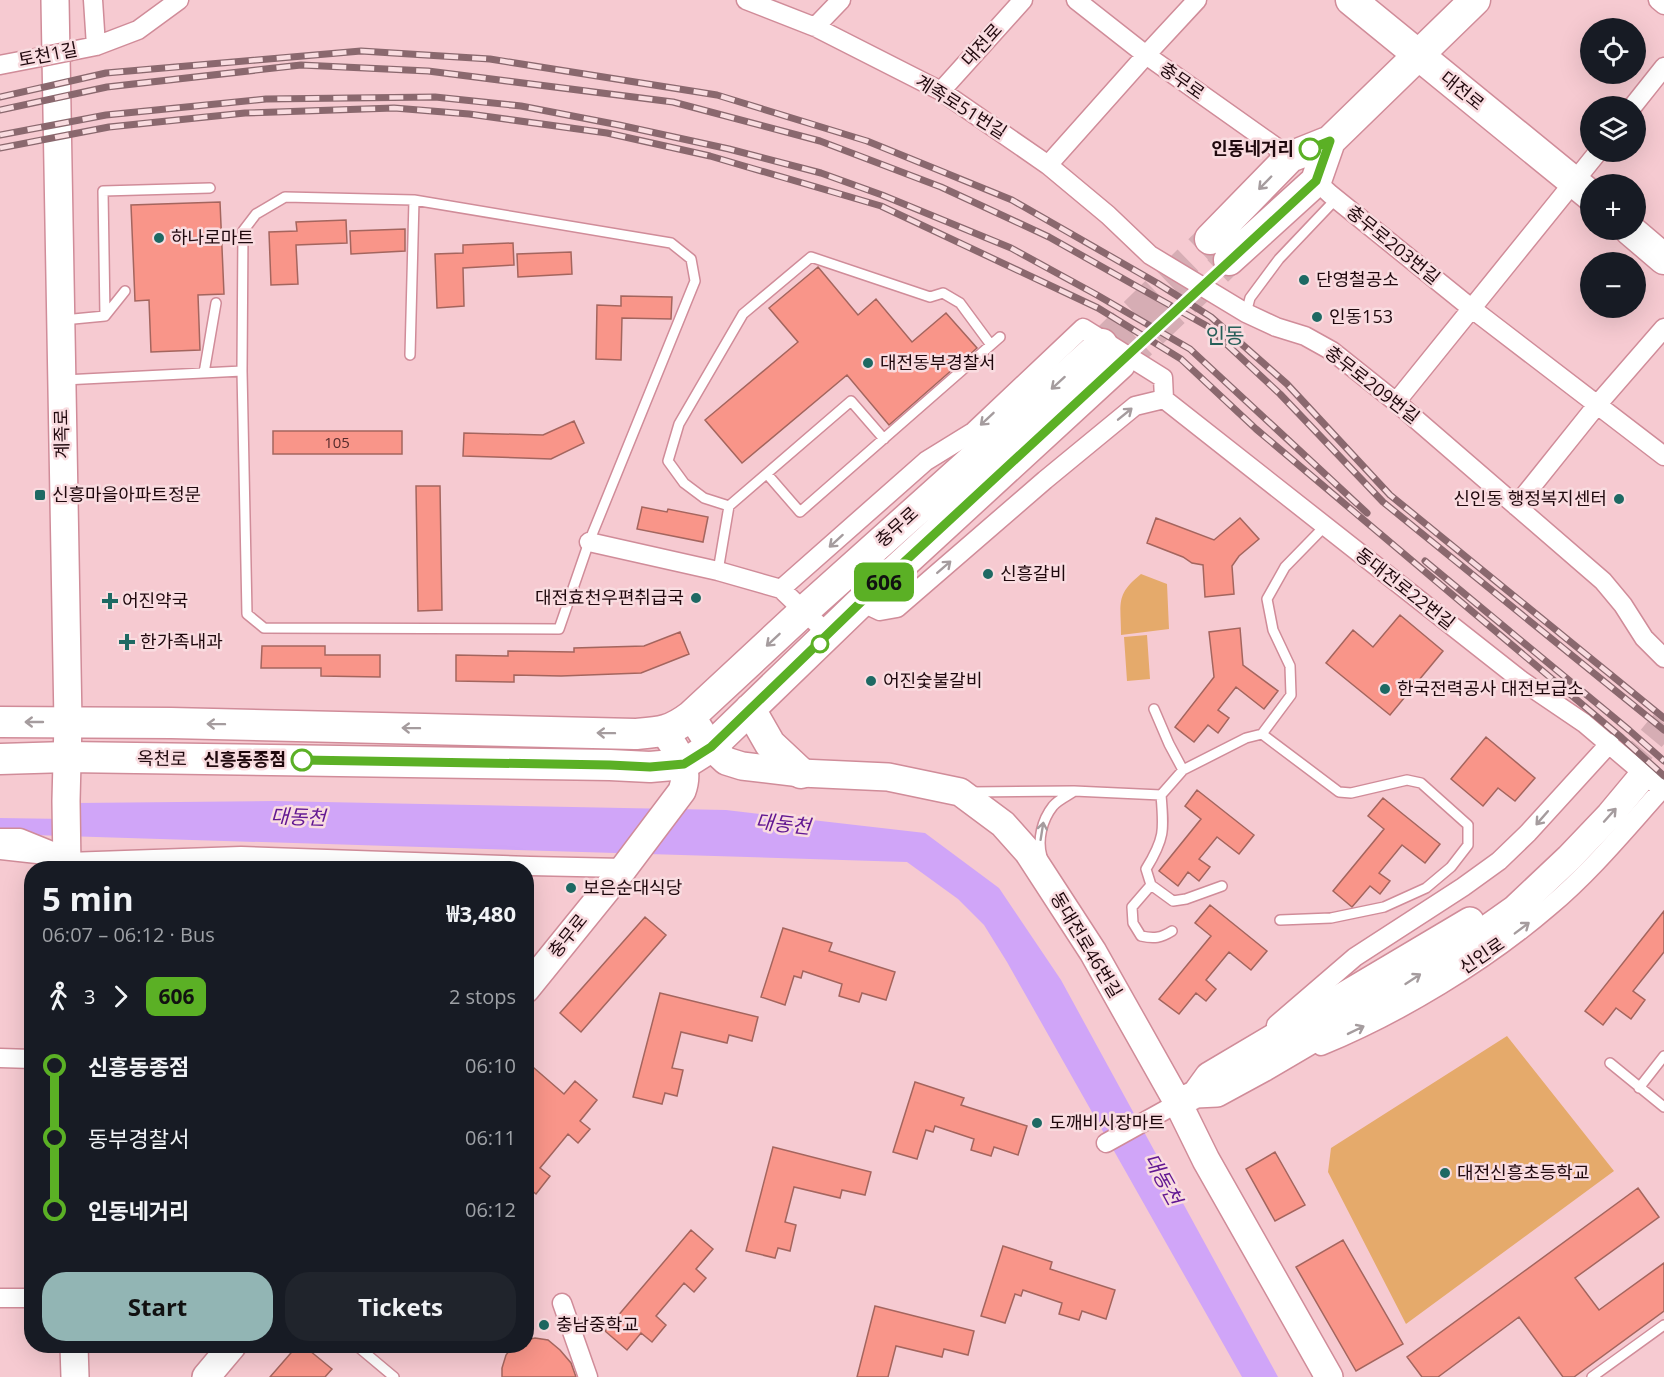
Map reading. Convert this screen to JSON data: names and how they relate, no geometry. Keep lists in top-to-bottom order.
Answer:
{
  "streets": {
    "main road": ["대전로", "충무로", "옥천로"],
    "street": [
      "토천1길",
      "계족로51번길",
      "충무로203번길",
      "충무로209번길",
      "계족로",
      "동대전로22번길",
      "동대전로46번길",
      "신인로"
    ]
  },
  "crossings": [
    ["대전로", "계족로51번길"],
    ["충무로", "옥천로"],
    ["충무로", "동대전로46번길"],
    ["계족로51번길", "충무로209번길"],
    ["계족로", "옥천로"],
    ["동대전로22번길", "신인로"],
    ["동대전로46번길", "신인로"]
  ],
  "districts": ["인동"],
  "water": ["대동천"],
  "places": {
    "other": [
      "인동네거리",
      "하나로마트",
      "단영철공소",
      "인동153",
      "대전동부경찰서",
      "신인동 행정복지센터",
      "신흥갈비",
      "대전효천우편취급국",
      "어진숯불갈비",
      "한국전력공사 대전보급소",
      "신흥동종점",
      "보은순대식당",
      "도깨비시장마트",
      "대전신흥초등학교",
      "충남중학교"
    ],
    "transit": ["신흥마을아파트정문"],
    "health": ["어진약국", "한가족내과"]
  },
  "lines": ["bus line 606"],
  "house_numbers": ["105"],
  "page": {
    "on_map": "606",
    "map_buttons": ["+", "−"],
    "heading": ["5 min", "06:07 – 06:12 · Bus", "₩3,480"],
    "legs": ["3", "606", "2 stops"],
    "list": [
      {
        "name": "신흥동종점",
        "value": "06:10"
      },
      {
        "name": "동부경찰서",
        "value": "06:11"
      },
      {
        "name": "인동네거리",
        "value": "06:12"
      }
    ],
    "buttons": ["Start", "Tickets"]
  }
}
